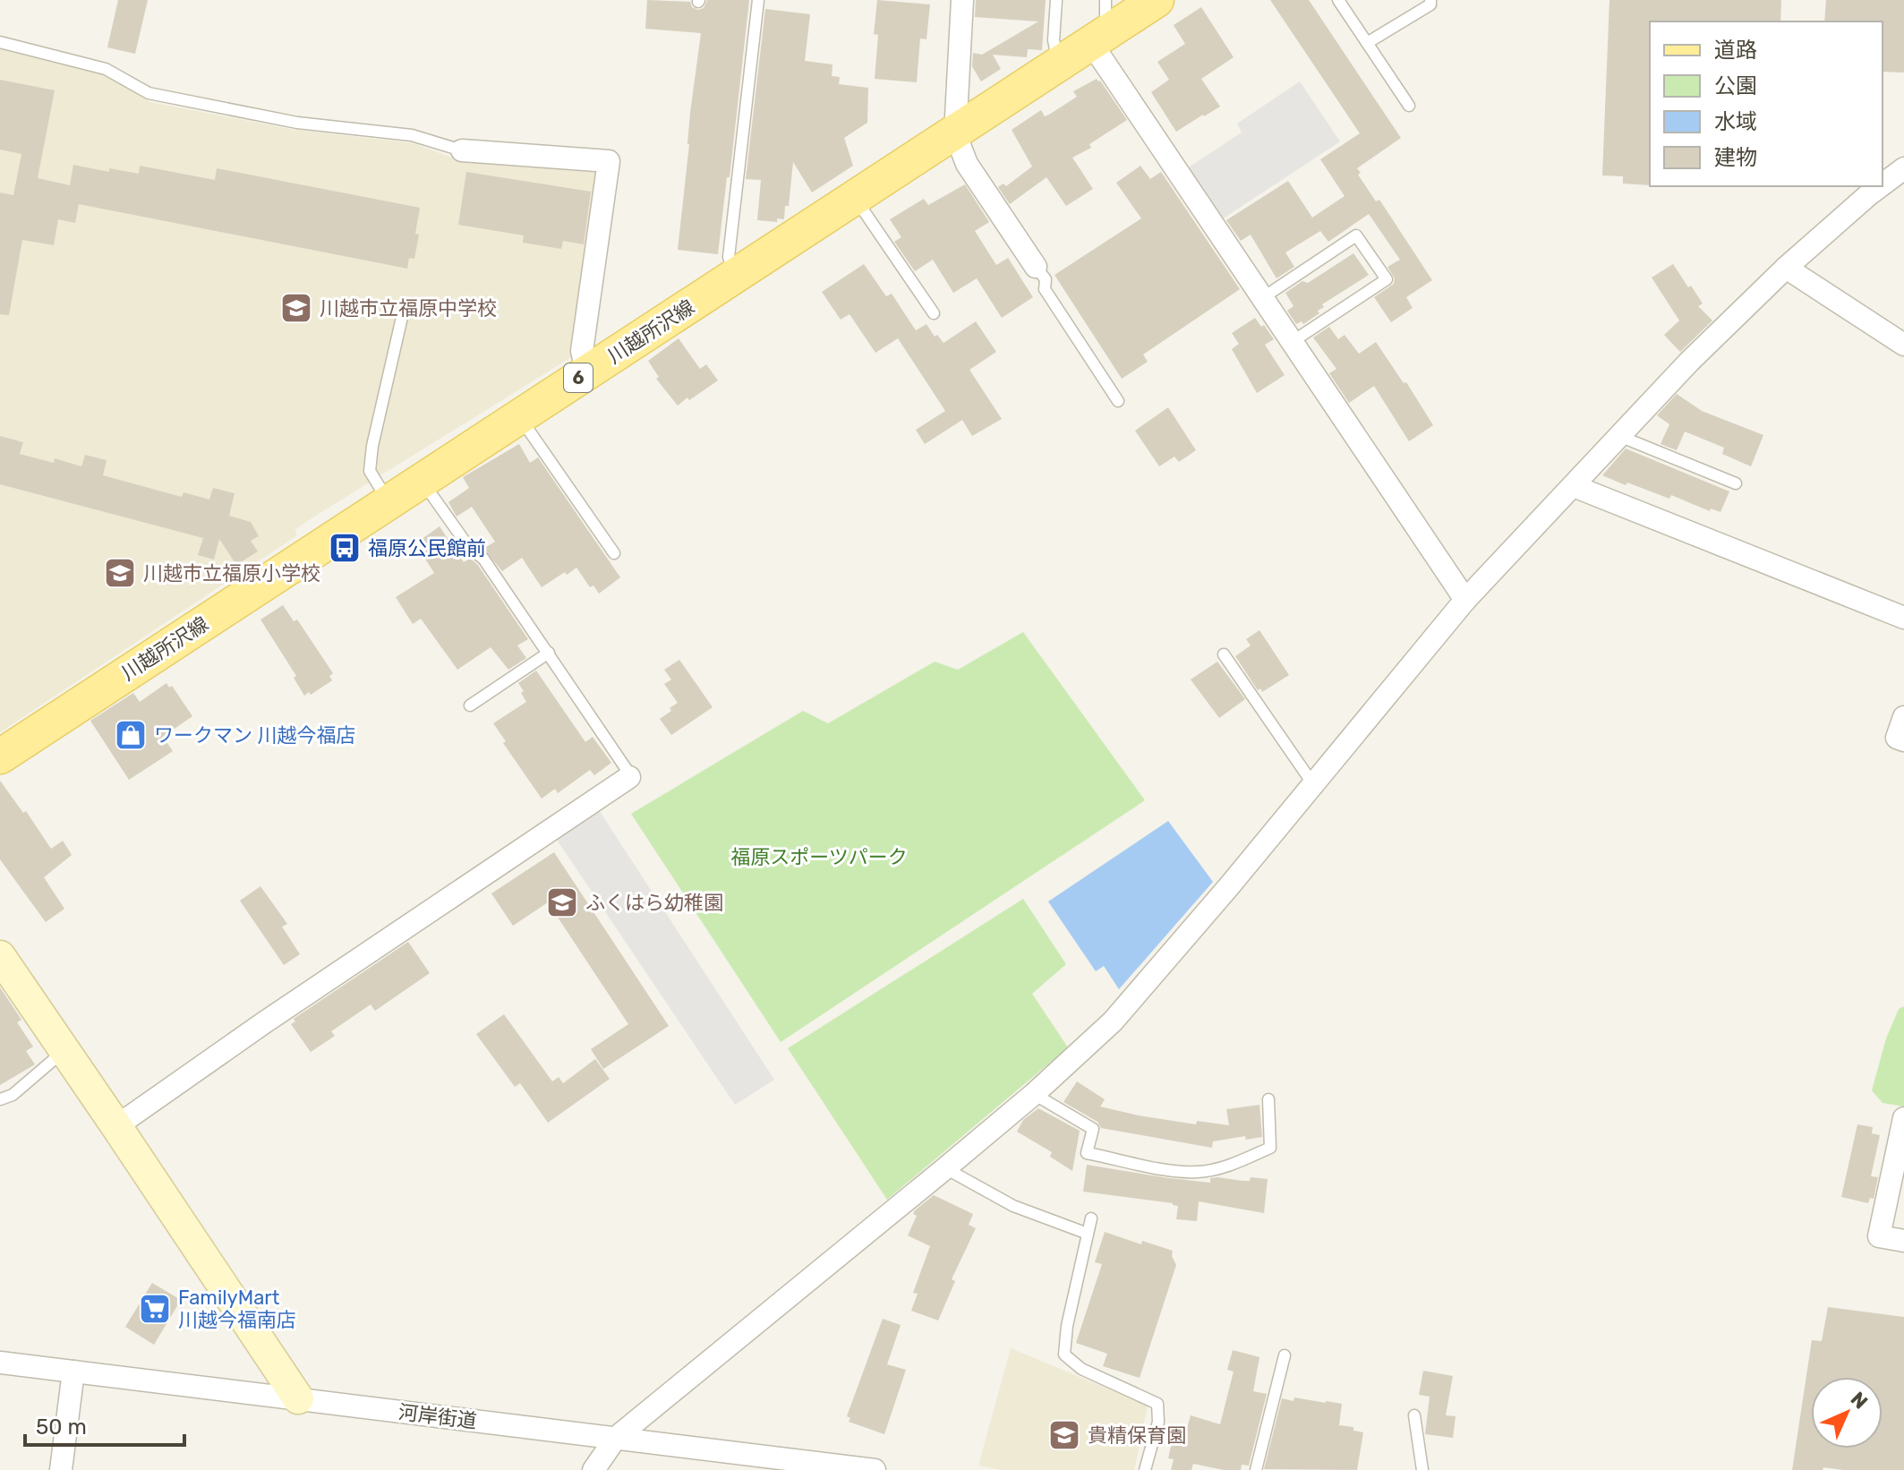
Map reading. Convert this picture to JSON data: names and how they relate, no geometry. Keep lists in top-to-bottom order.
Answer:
{
  "streets": {
    "main road": ["川越所沢線", "6"],
    "street": ["河岸街道"]
  },
  "parks": ["福原スポーツパーク"],
  "places": {
    "school or university": [
      "川越市立福原中学校",
      "川越市立福原小学校",
      "ふくはら幼稚園",
      "貴精保育園"
    ],
    "bus stop": ["福原公民館前"],
    "shop": ["ワークマン 川越今福店"],
    "supermarket": ["FamilyMart 川越今福南店"]
  },
  "legend": [
    "道路",
    "公園",
    "水域",
    "建物"
  ],
  "scale_bar": "50 m",
  "north": "top right"
}
